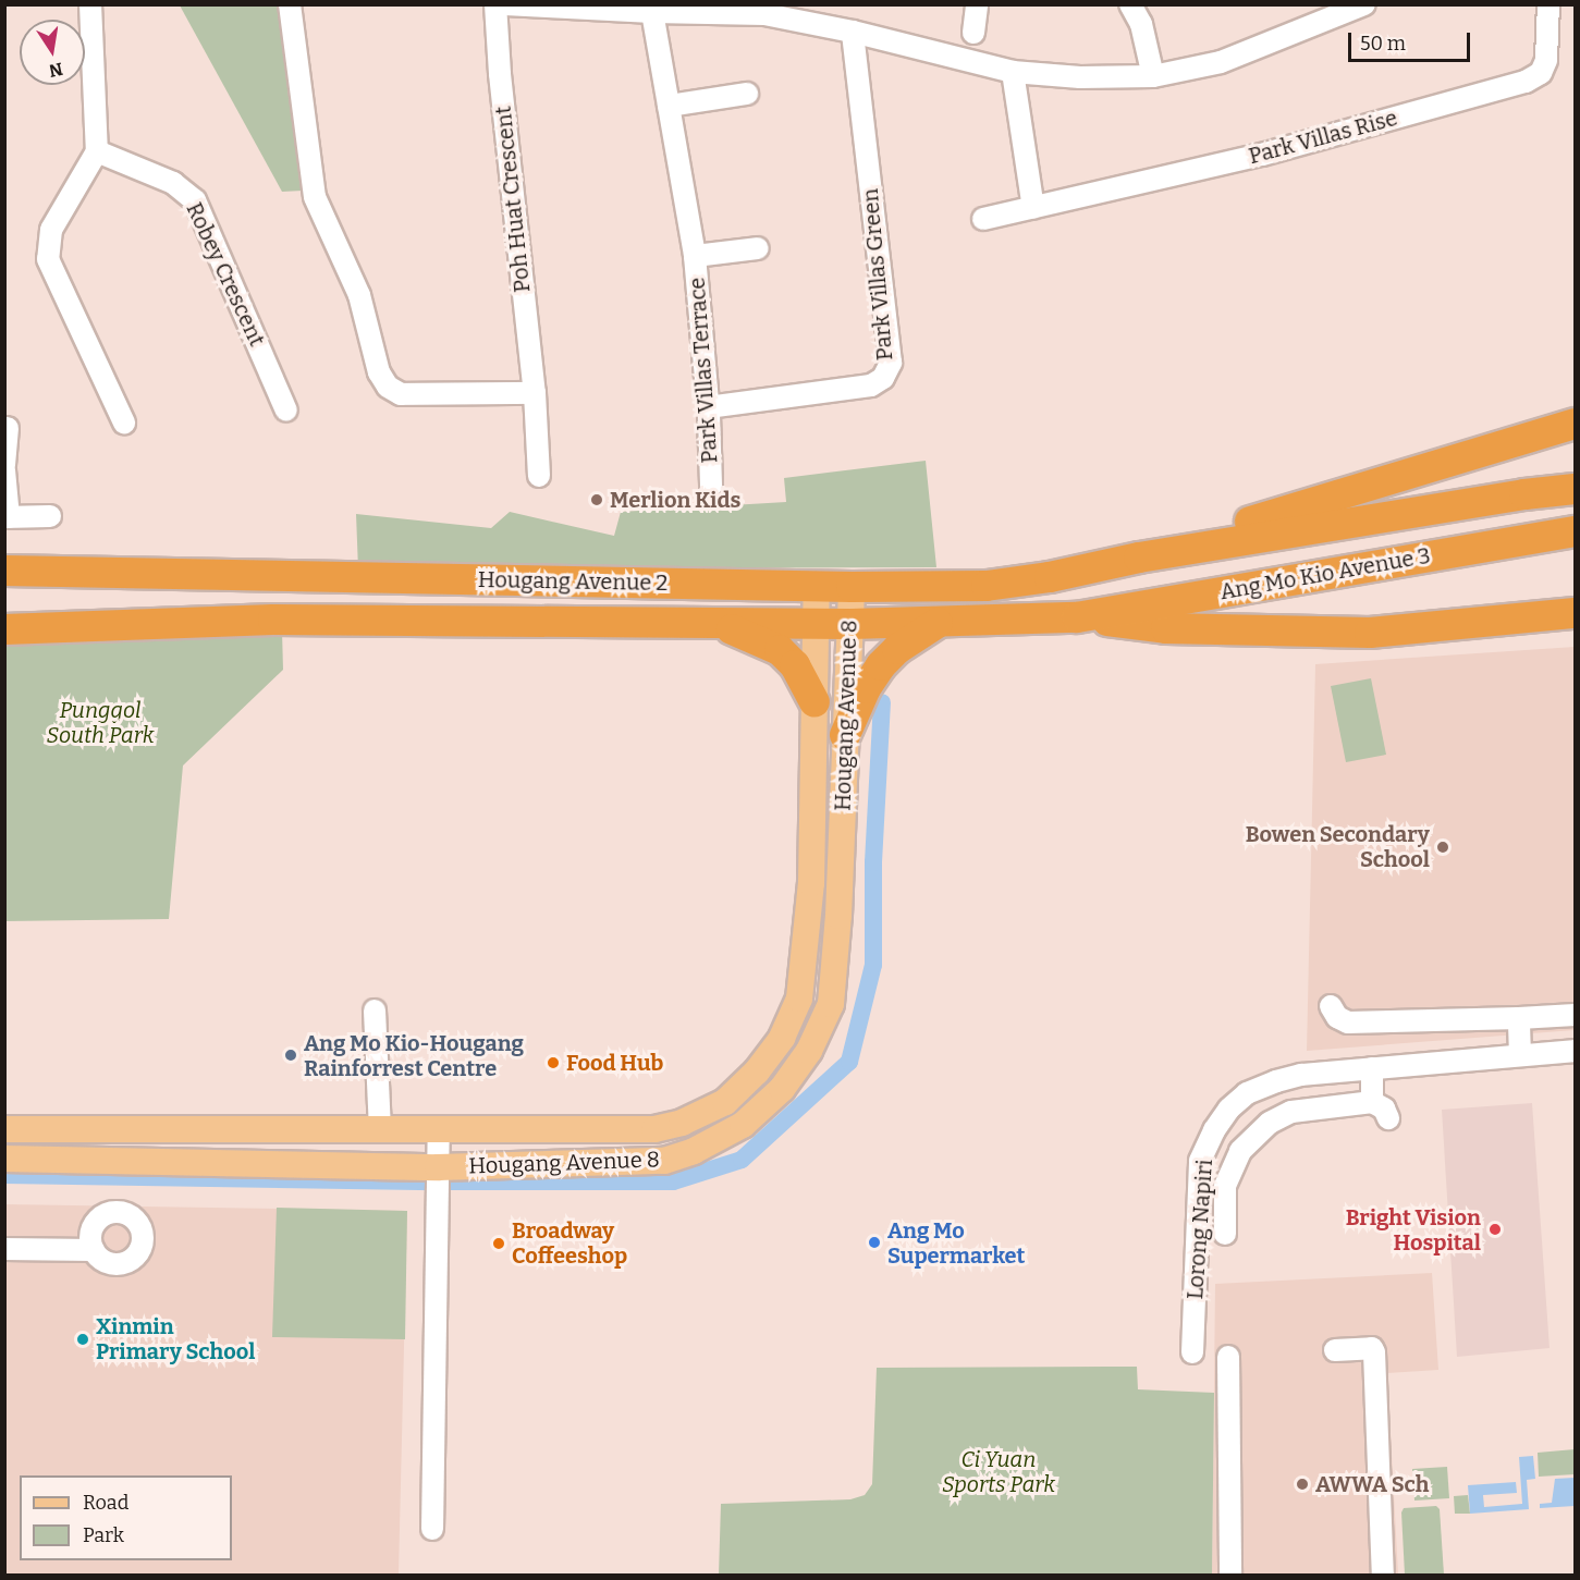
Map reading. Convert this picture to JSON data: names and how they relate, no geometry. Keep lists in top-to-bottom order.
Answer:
{
  "streets": {
    "highway": ["Ang Mo Kio Avenue 3", "Hougang Avenue 2"],
    "main road": ["Hougang Avenue 8"],
    "street": [
      "Park Villas Rise",
      "Poh Huat Crescent",
      "Robey Crescent",
      "Park Villas Green",
      "Park Villas Terrace",
      "Lorong Napiri"
    ]
  },
  "crossings": [
    ["Park Villas Green", "Park Villas Terrace"],
    ["Ang Mo Kio Avenue 3", "Hougang Avenue 2"],
    ["Hougang Avenue 2", "Hougang Avenue 8"]
  ],
  "parks": ["Punggol South Park", "Ci Yuan Sports Park"],
  "places": [
    "Merlion Kids",
    "Bowen Secondary School",
    "Ang Mo Kio-Hougang Rainforrest Centre",
    "Food Hub",
    "Bright Vision Hospital",
    "Ang Mo Supermarket",
    "Broadway Coffeeshop",
    "Xinmin Primary School",
    "AWWA Sch"
  ],
  "legend": ["Road", "Park"],
  "scale_bar": "50 m",
  "north": "bottom"
}
